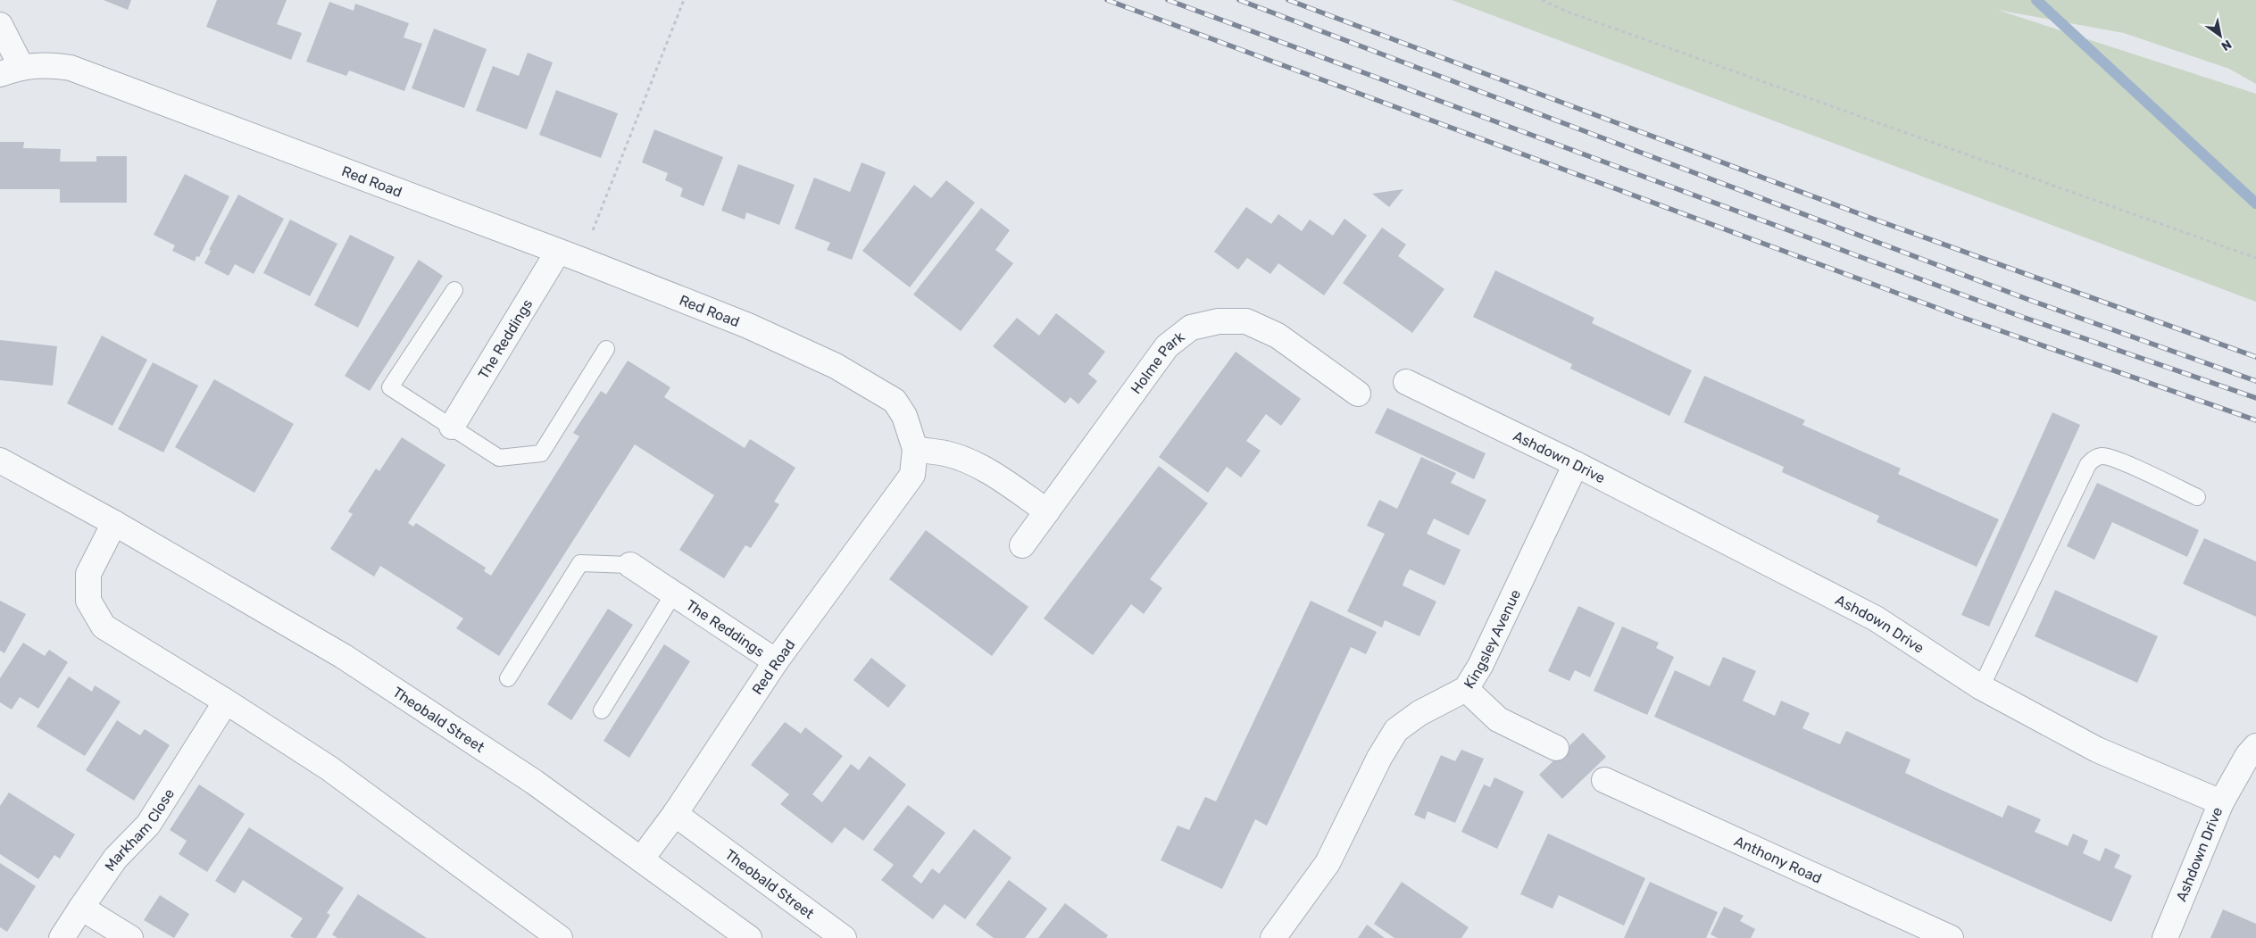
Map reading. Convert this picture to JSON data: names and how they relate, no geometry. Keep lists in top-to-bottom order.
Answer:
{
  "streets": {
    "street": [
      "Red Road",
      "The Reddings",
      "Holme Park",
      "Ashdown Drive",
      "Kingsley Avenue",
      "Theobald Street",
      "Markham Close",
      "Anthony Road"
    ]
  },
  "crossings": [
    ["Red Road", "The Reddings"],
    ["Red Road", "Theobald Street"],
    ["Ashdown Drive", "Kingsley Avenue"]
  ],
  "north": "bottom right"
}
